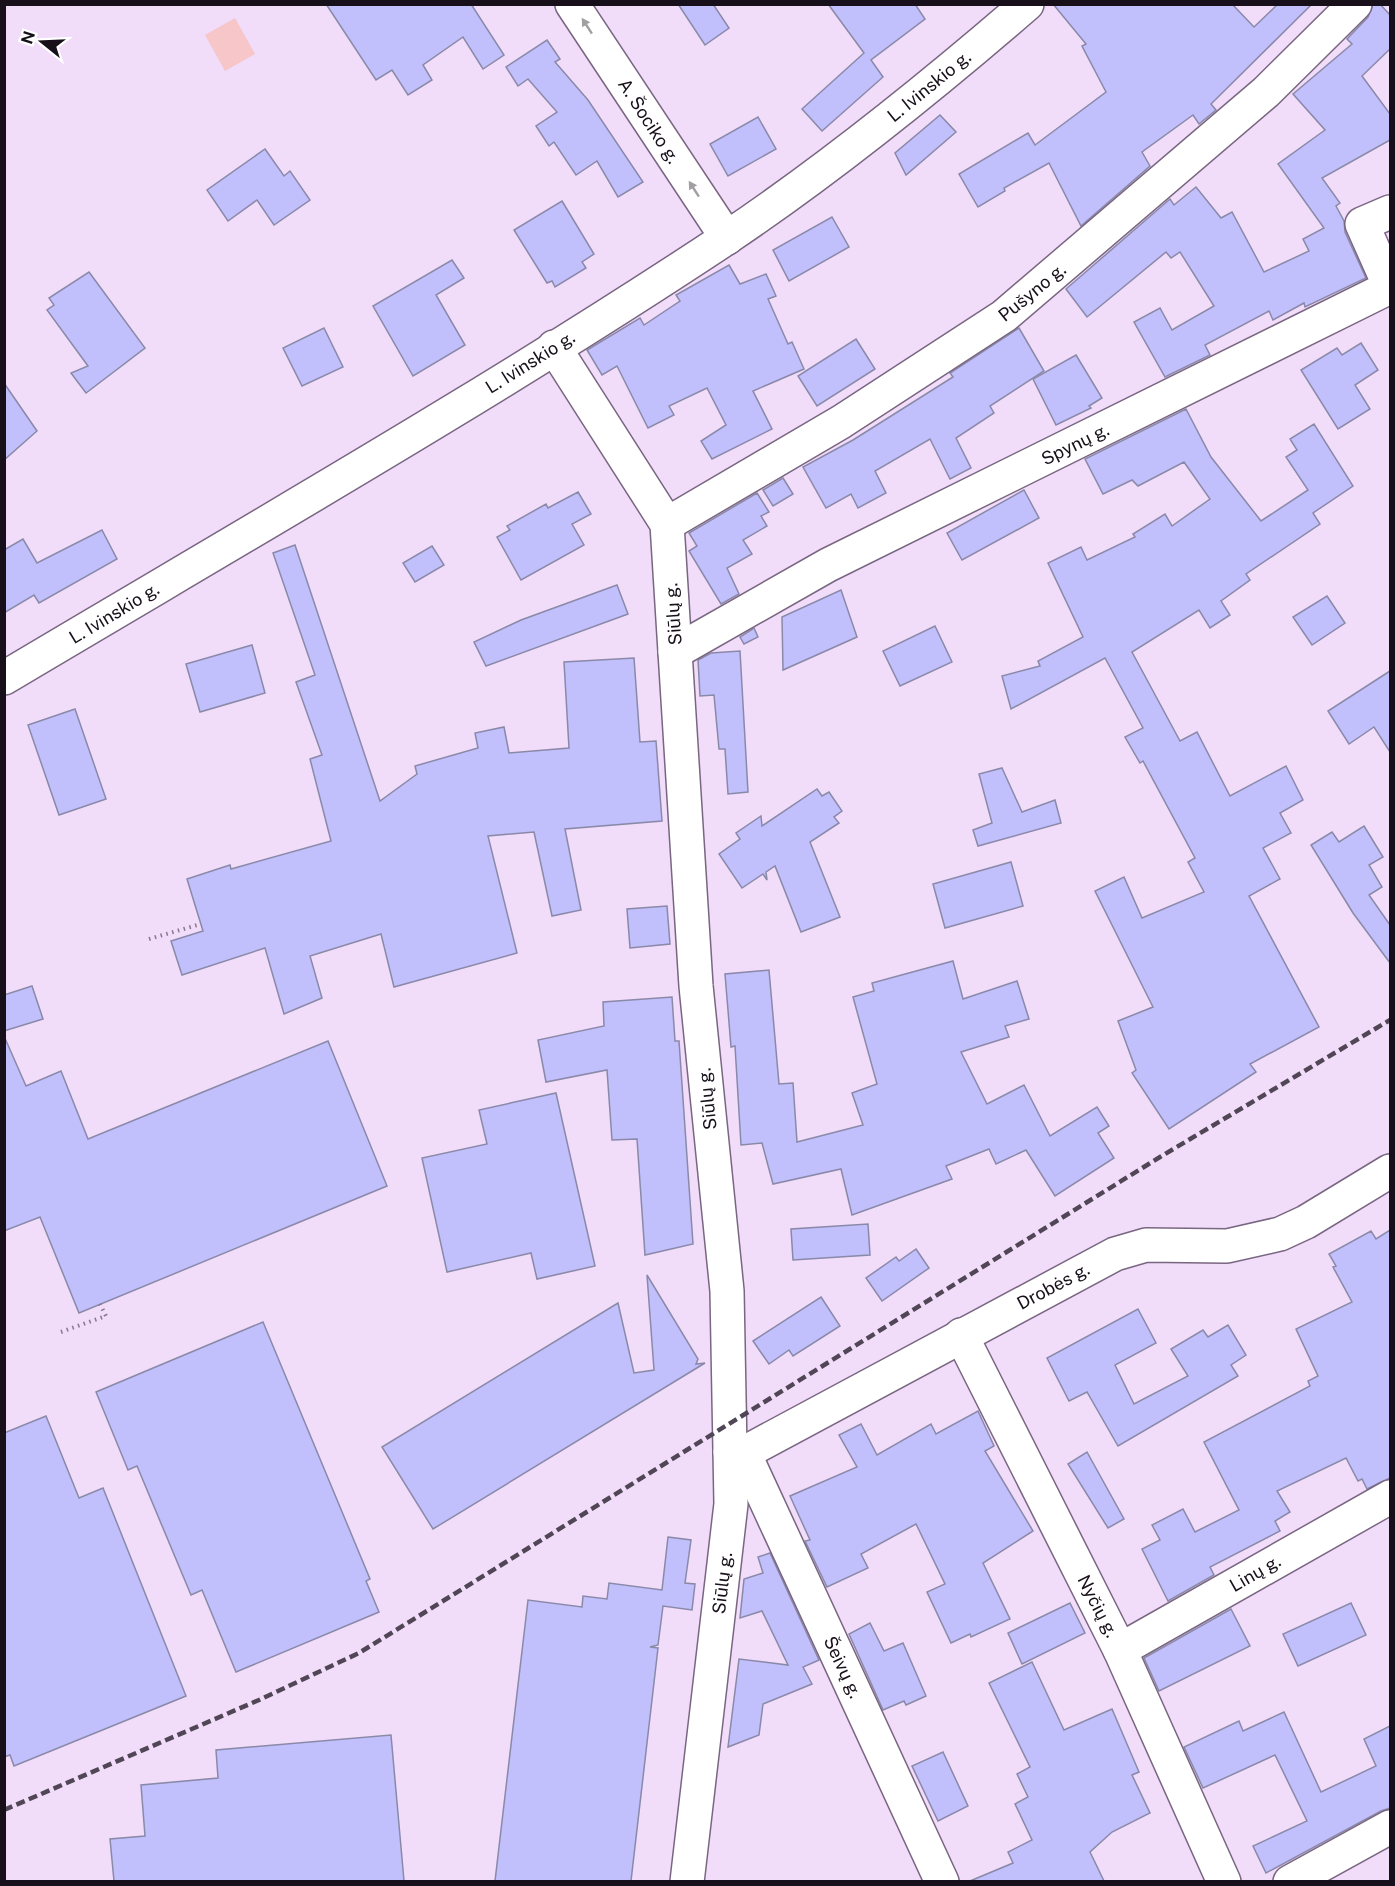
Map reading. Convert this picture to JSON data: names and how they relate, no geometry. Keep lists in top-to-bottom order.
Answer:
{
  "streets": {
    "street": [
      "L. Ivinskio g.",
      "A. Šociko g.",
      "Pušyno g.",
      "Spynų g.",
      "Siūlų g.",
      "Drobės g.",
      "Linų g.",
      "Nyčių g.",
      "Šeivų g."
    ]
  },
  "crossings": [
    ["L. Ivinskio g.", "A. Šociko g."],
    ["L. Ivinskio g.", "Siūlų g."],
    ["Pušyno g.", "Siūlų g."],
    ["Spynų g.", "Siūlų g."],
    ["Siūlų g.", "Drobės g."],
    ["Siūlų g.", "Šeivų g."],
    ["Drobės g.", "Nyčių g."],
    ["Drobės g.", "Šeivų g."],
    ["Linų g.", "Nyčių g."]
  ],
  "one_way": ["A. Šociko g."],
  "north": "left"
}
